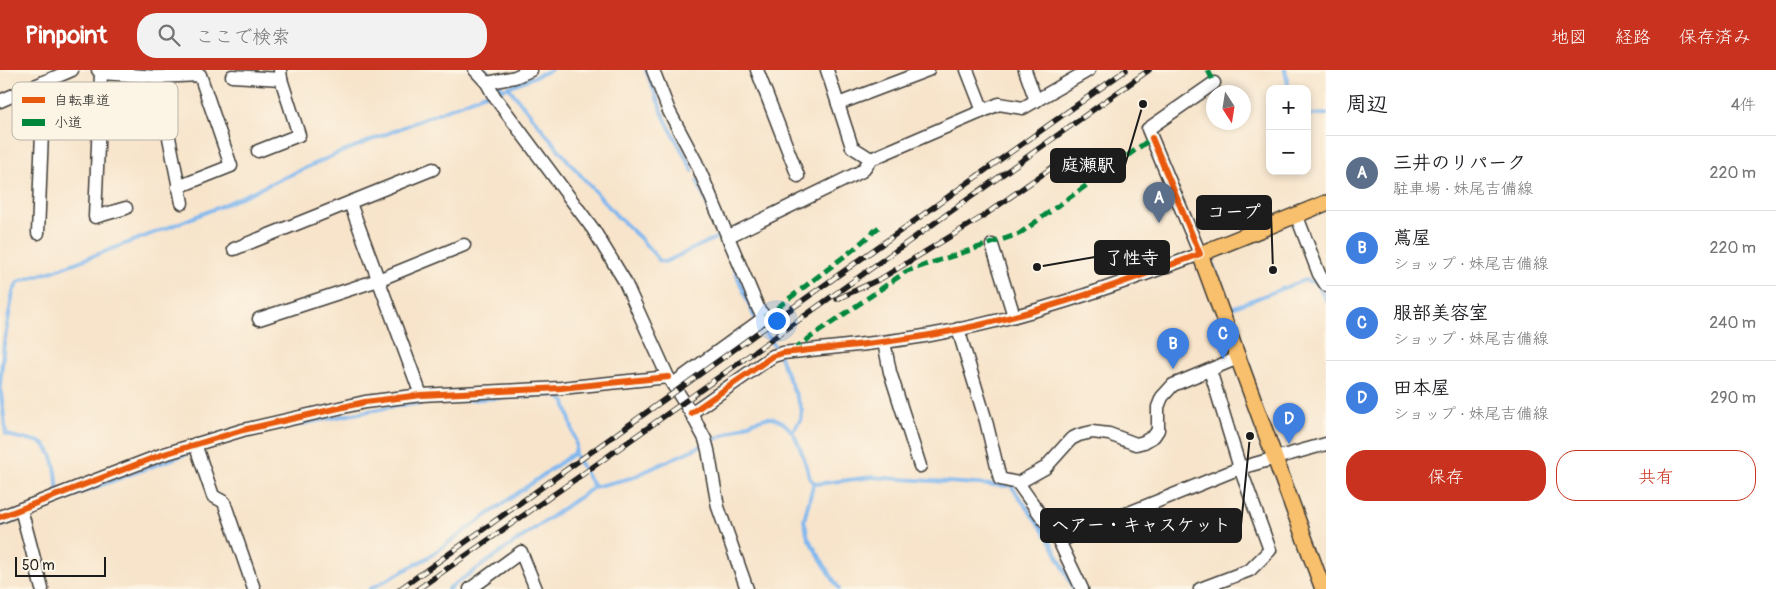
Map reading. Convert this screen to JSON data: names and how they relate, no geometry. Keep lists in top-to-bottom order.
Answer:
{
  "places": [
    "庭瀬駅",
    "了性寺",
    "コープ",
    "ヘアー・キャスケット"
  ],
  "legend": ["自転車道", "小道"],
  "scale_bar": "50 m",
  "north": "bottom",
  "page": {
    "header": "Pinpoint",
    "search": "ここで検索",
    "nav": ["地図", "経路", "保存済み"],
    "heading": ["周辺", "4件"],
    "map_buttons": ["+", "−"],
    "list": [
      {
        "mark": "A",
        "name": "三井のリパーク",
        "note": "駐車場 · 妹尾吉備線",
        "value": "220 m"
      },
      {
        "mark": "B",
        "name": "蔦屋",
        "note": "ショップ · 妹尾吉備線",
        "value": "220 m"
      },
      {
        "mark": "C",
        "name": "服部美容室",
        "note": "ショップ · 妹尾吉備線",
        "value": "240 m"
      },
      {
        "mark": "D",
        "name": "田本屋",
        "note": "ショップ · 妹尾吉備線",
        "value": "290 m"
      }
    ],
    "pins": [
      "A",
      "C",
      "B",
      "D"
    ],
    "buttons": ["保存", "共有"],
    "scale": "50 m"
  }
}
